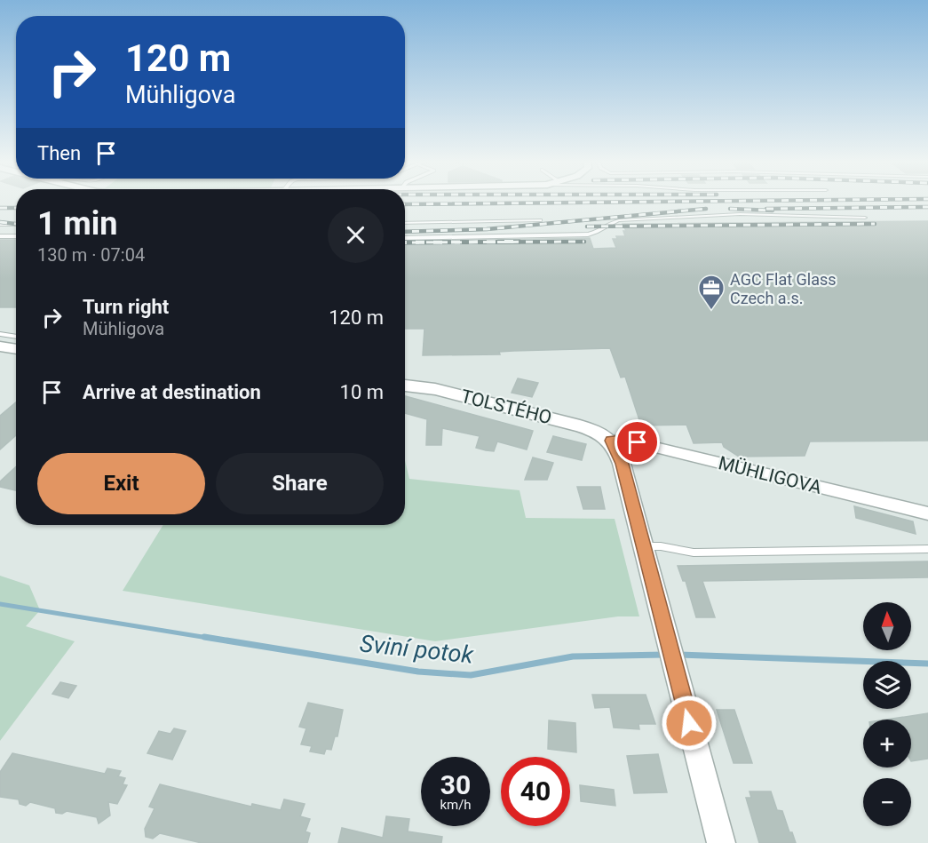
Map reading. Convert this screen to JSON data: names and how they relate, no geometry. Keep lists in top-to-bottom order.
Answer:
{
  "streets": {
    "street": ["TOLSTÉHO", "MÜHLIGOVA"]
  },
  "crossings": [
    ["TOLSTÉHO", "MÜHLIGOVA"]
  ],
  "water": ["Sviní potok"],
  "places": {
    "office": ["AGC Flat Glass Czech a.s."]
  },
  "north": "top",
  "page": {
    "turn": ["120 m", "Mühligova"],
    "then": "Then",
    "heading": ["1 min", "130 m · 07:04"],
    "list": [
      {
        "name": "Turn right",
        "note": "Mühligova",
        "value": "120 m"
      },
      {
        "name": "Arrive at destination",
        "value": "10 m"
      }
    ],
    "buttons": ["Exit", "Share"],
    "map_buttons": ["+", "−"],
    "speed": "30 km/h",
    "limit": "40"
  }
}
